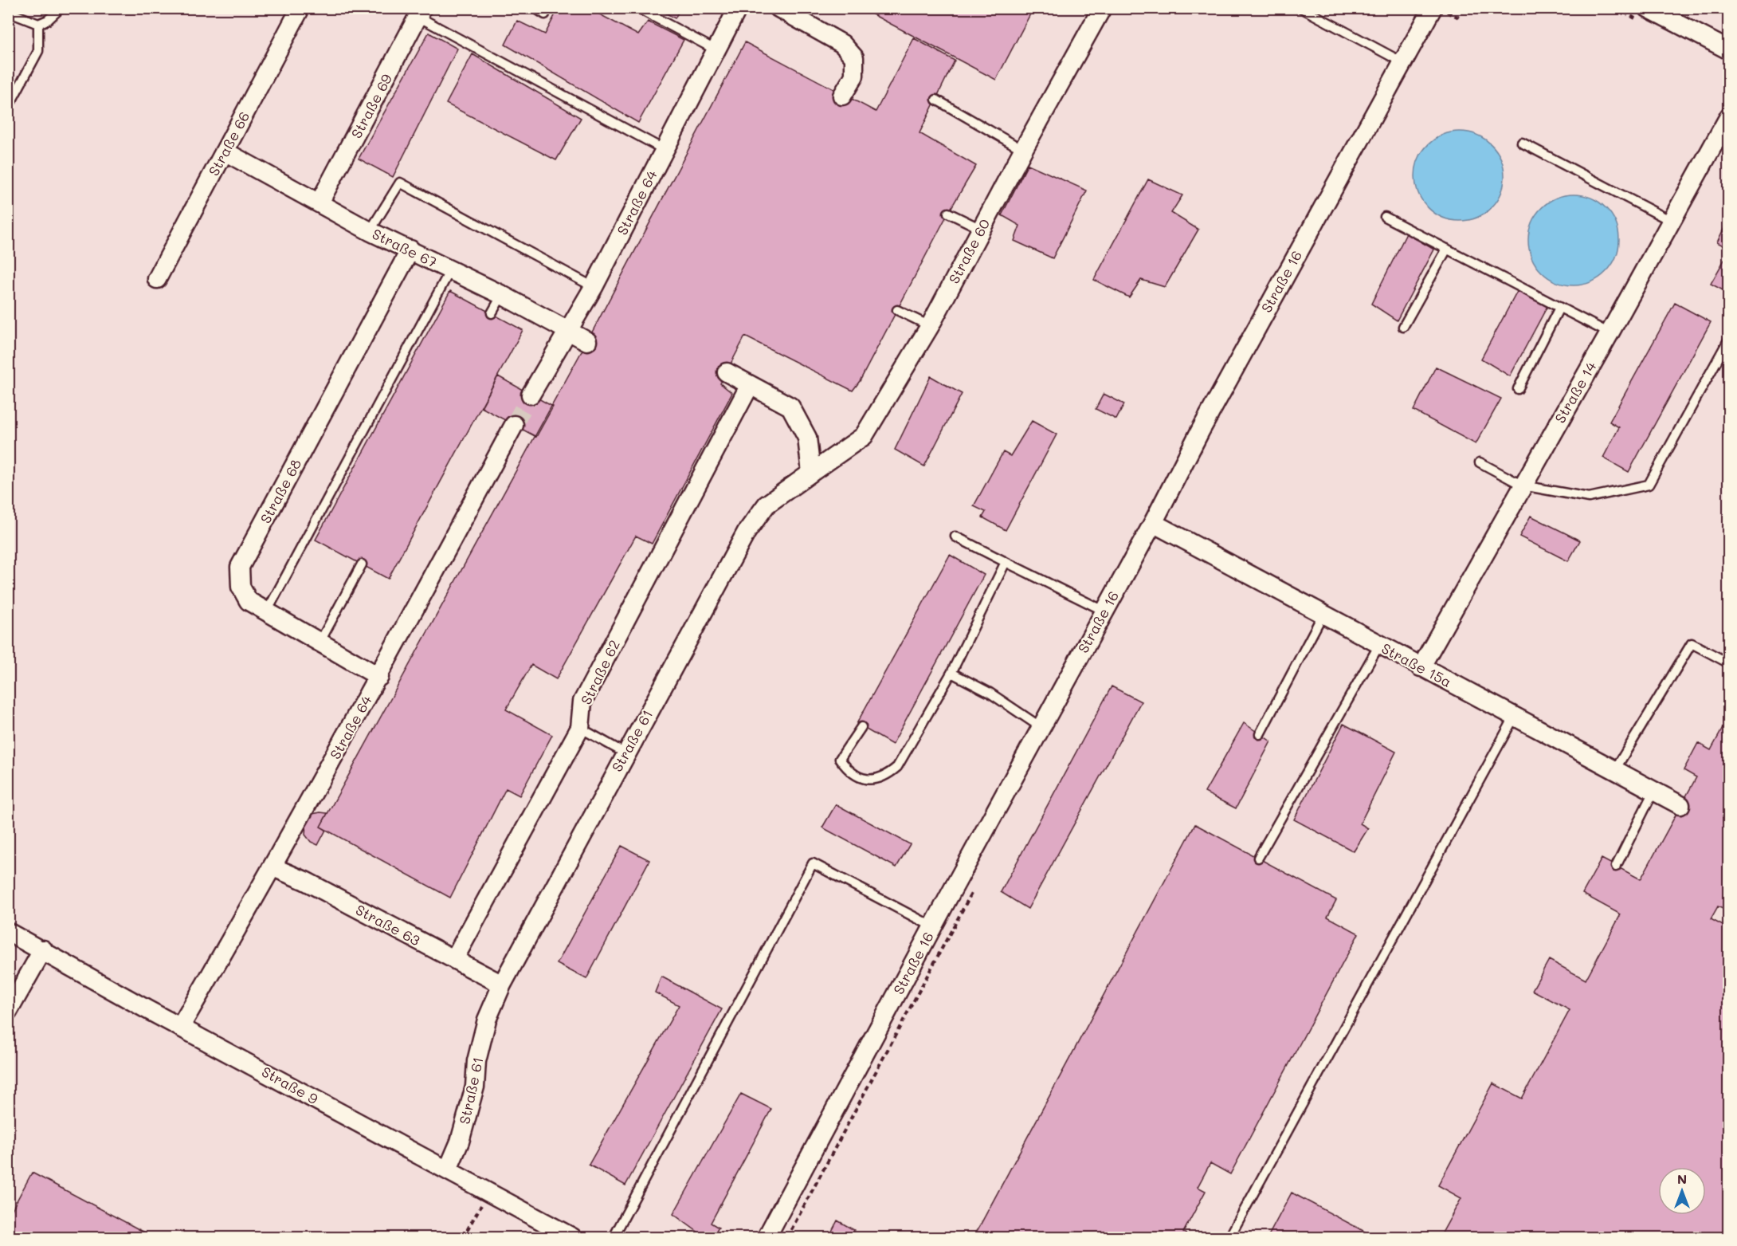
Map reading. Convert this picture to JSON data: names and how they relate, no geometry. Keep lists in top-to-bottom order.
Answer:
{
  "streets": {
    "street": [
      "Straße 69",
      "Straße 66",
      "Straße 64",
      "Straße 67",
      "Straße 60",
      "Straße 16",
      "Straße 14",
      "Straße 68",
      "Straße 15a",
      "Straße 62",
      "Straße 61",
      "Straße 63",
      "Straße 9"
    ]
  },
  "crossings": [
    ["Straße 69", "Straße 67"],
    ["Straße 66", "Straße 67"],
    ["Straße 64", "Straße 67"],
    ["Straße 64", "Straße 68"],
    ["Straße 64", "Straße 63"],
    ["Straße 64", "Straße 9"],
    ["Straße 67", "Straße 68"],
    ["Straße 60", "Straße 61"],
    ["Straße 16", "Straße 15a"],
    ["Straße 14", "Straße 15a"],
    ["Straße 62", "Straße 63"],
    ["Straße 61", "Straße 63"],
    ["Straße 61", "Straße 9"]
  ],
  "north": "top"
}
